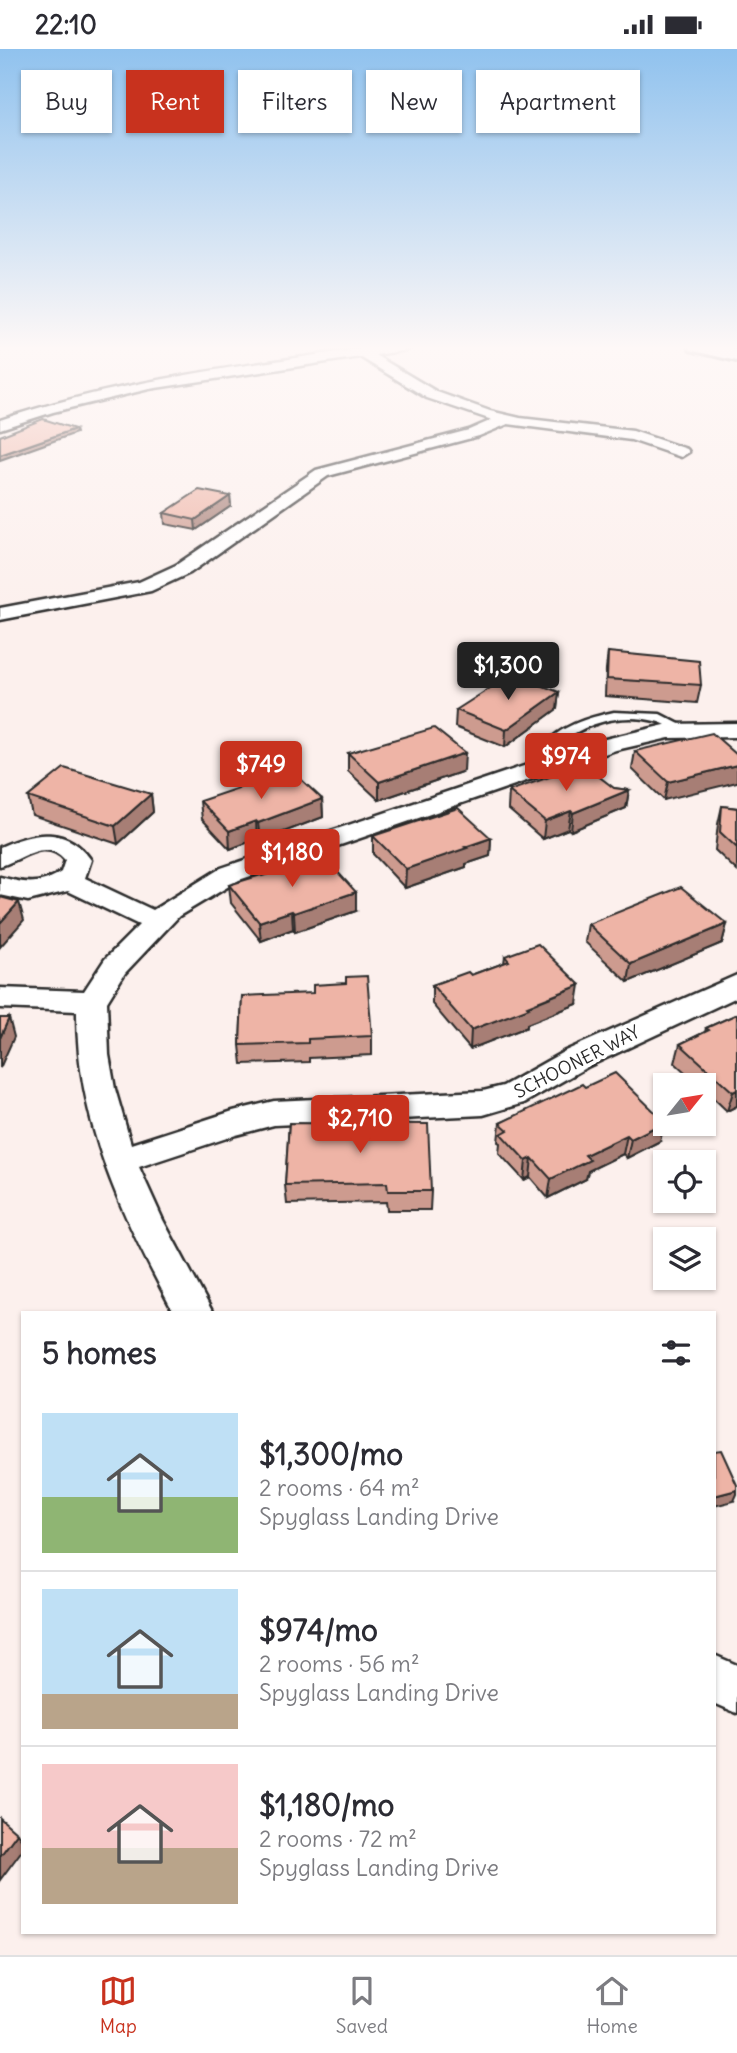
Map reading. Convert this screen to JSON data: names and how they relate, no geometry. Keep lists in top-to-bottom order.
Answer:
{
  "streets": {
    "street": ["SCHOONER WAY"]
  },
  "north": "top right",
  "page": {
    "status": "22:10",
    "chip": [
      "Buy",
      "Rent",
      "Filters",
      "New",
      "Apartment"
    ],
    "price": [
      "$1,300",
      "$974",
      "$749",
      "$1,180",
      "$2,710"
    ],
    "heading": "5 homes",
    "list": [
      {
        "name": "$1,300/mo",
        "note": "2 rooms · 64 m² · Spyglass Landing Drive"
      },
      {
        "name": "$974/mo",
        "note": "2 rooms · 56 m² · Spyglass Landing Drive"
      },
      {
        "name": "$1,180/mo",
        "note": "2 rooms · 72 m² · Spyglass Landing Drive"
      }
    ],
    "tabs": ["Map", "Saved", "Home"]
  }
}
